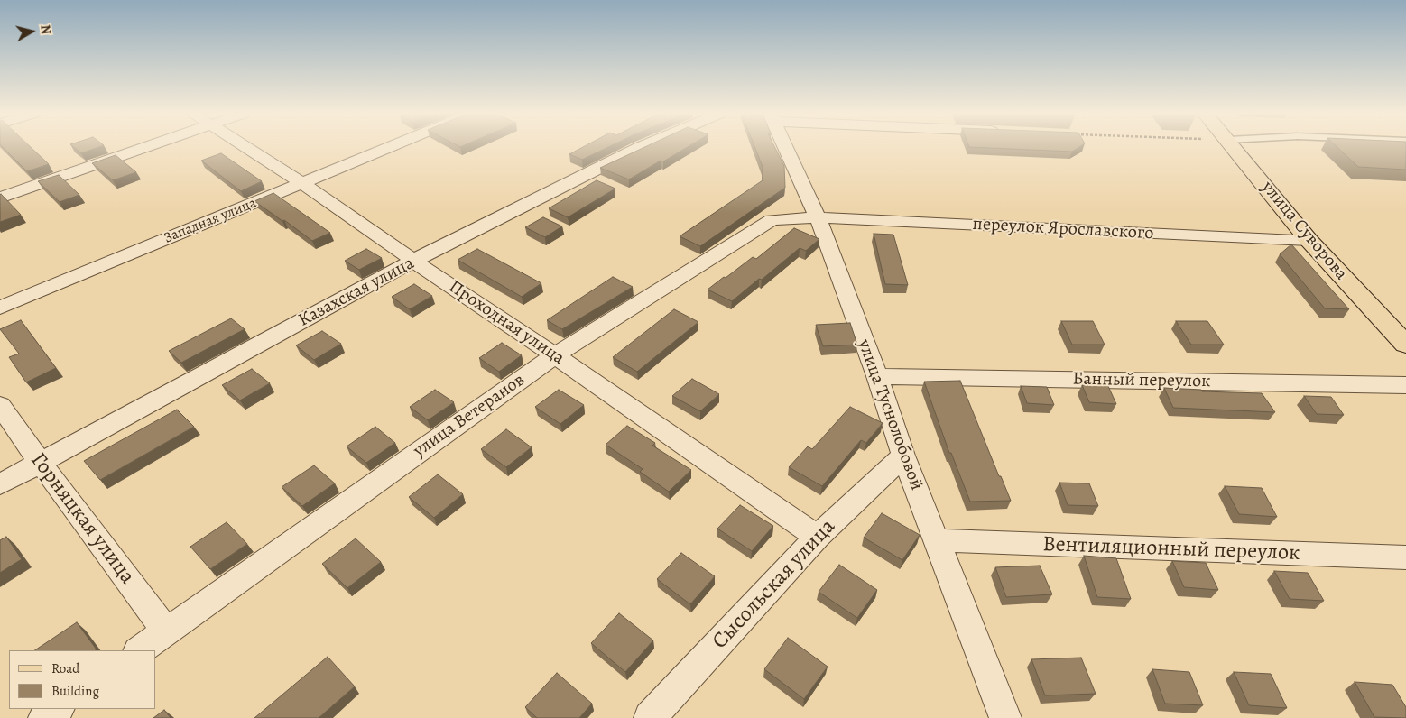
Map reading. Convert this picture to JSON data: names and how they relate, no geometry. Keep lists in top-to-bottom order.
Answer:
{
  "streets": {
    "main road": ["улица Суворова"],
    "street": [
      "Западная улица",
      "переулок Ярославского",
      "Казахская улица",
      "Проходная улица",
      "Банный переулок",
      "улица Туснолобовой",
      "улица Ветеранов",
      "Горняцкая улица",
      "Вентиляционный переулок",
      "Сысольская улица"
    ]
  },
  "crossings": [
    ["Западная улица", "Проходная улица"],
    ["переулок Ярославского", "улица Суворова"],
    ["переулок Ярославского", "улица Туснолобовой"],
    ["переулок Ярославского", "улица Ветеранов"],
    ["Казахская улица", "Проходная улица"],
    ["Казахская улица", "Горняцкая улица"],
    ["Проходная улица", "улица Ветеранов"],
    ["Проходная улица", "Сысольская улица"],
    ["Банный переулок", "улица Туснолобовой"],
    ["улица Туснолобовой", "улица Ветеранов"],
    ["улица Туснолобовой", "Вентиляционный переулок"],
    ["улица Туснолобовой", "Сысольская улица"],
    ["улица Ветеранов", "Горняцкая улица"]
  ],
  "legend": ["Road", "Building"],
  "north": "right"
}
